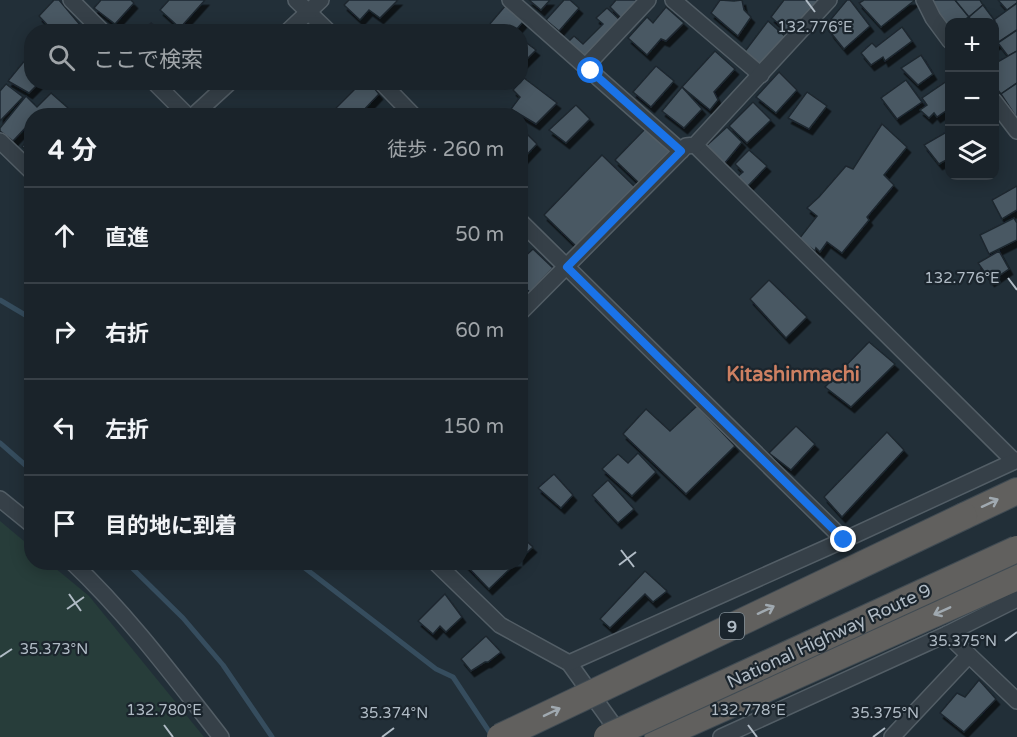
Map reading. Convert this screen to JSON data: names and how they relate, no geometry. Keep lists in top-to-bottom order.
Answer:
{
  "streets": {
    "highway": ["9", "National Highway Route 9"]
  },
  "districts": ["Kitashinmachi"],
  "page": {
    "map_buttons": ["+", "−"],
    "search": "ここで検索",
    "heading": ["4 分", "徒歩 · 260 m"],
    "list": [
      ["直進", "50 m"],
      ["右折", "60 m"],
      ["左折", "150 m"],
      "目的地に到着"
    ]
  },
  "coordinates": [
    "132.776°E",
    "35.375°N",
    "35.373°N",
    "132.780°E",
    "132.778°E",
    "35.374°N"
  ]
}
